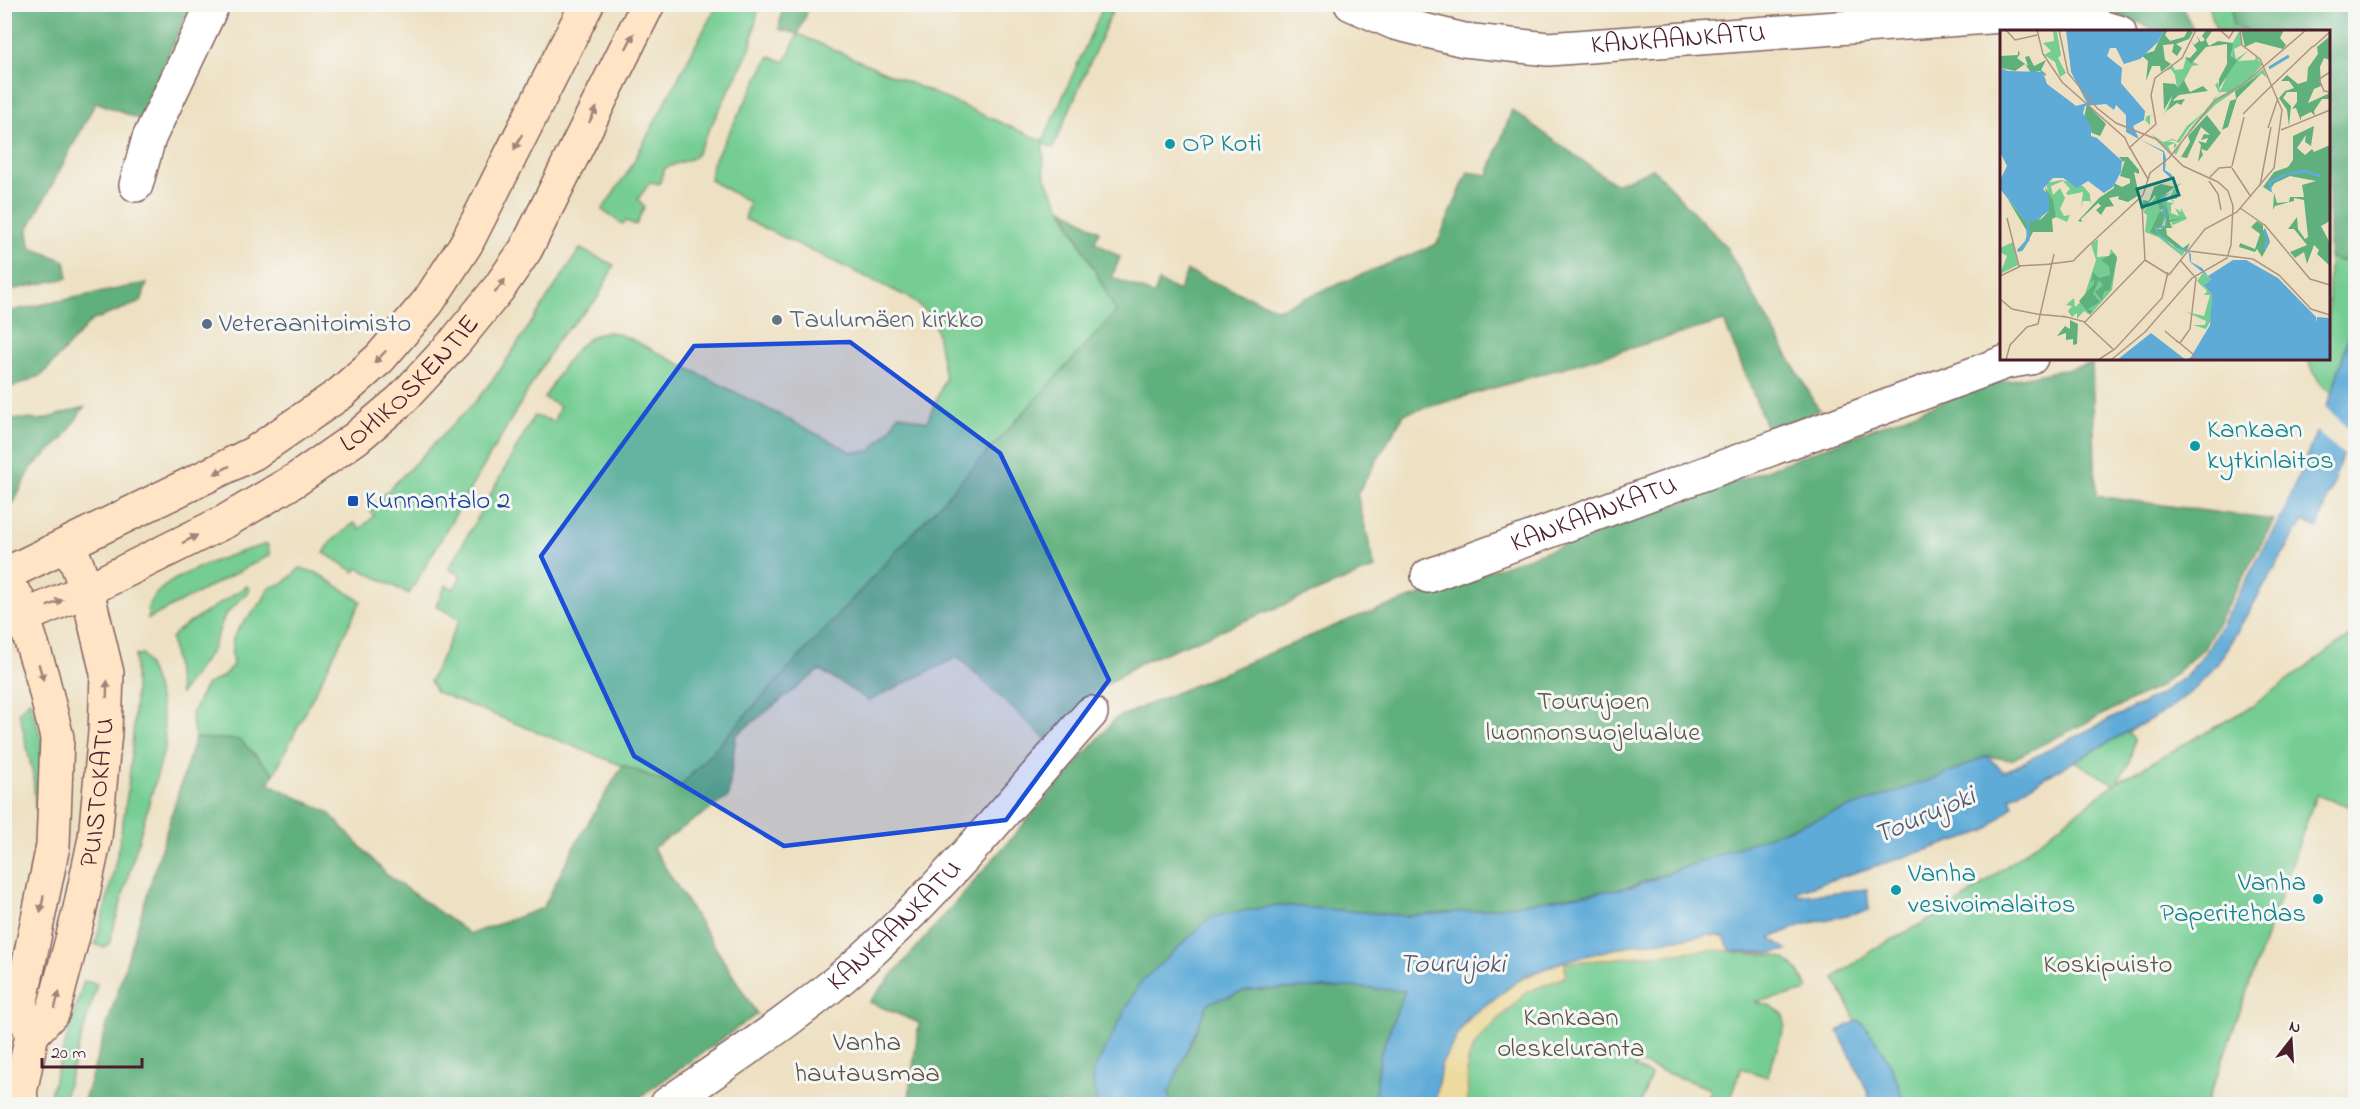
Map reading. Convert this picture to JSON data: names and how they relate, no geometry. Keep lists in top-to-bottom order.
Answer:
{
  "streets": {
    "main road": ["LOHIKOSKENTIE", "PUISTOKATU"],
    "street": ["KANKAANKATU"]
  },
  "crossings": [
    ["LOHIKOSKENTIE", "PUISTOKATU"]
  ],
  "water": ["Tourujoki"],
  "parks": [
    "Tourujoen luonnonsuojelualue",
    "Koskipuisto",
    "Kankaan oleskeluranta",
    "Vanha hautausmaa"
  ],
  "places": {
    "other": [
      "OP Koti",
      "Taulumäen kirkko",
      "Veteraanitoimisto",
      "Kankaan kytkinlaitos",
      "Vanha vesivoimalaitos",
      "Vanha Paperitehdas"
    ],
    "transit": ["Kunnantalo 2"]
  },
  "scale_bar": "20 m",
  "north": "top"
}
